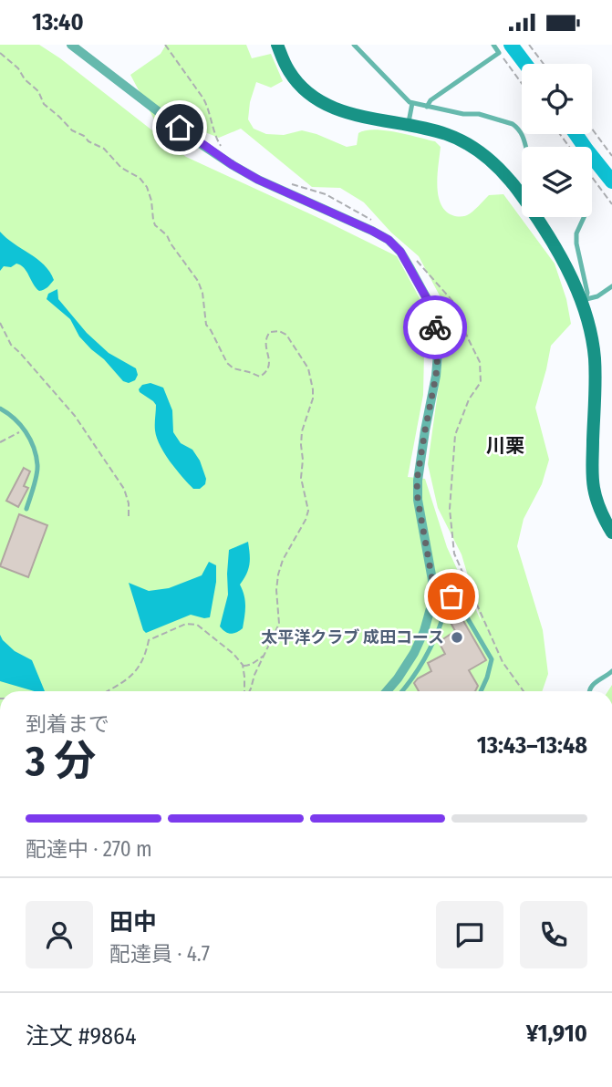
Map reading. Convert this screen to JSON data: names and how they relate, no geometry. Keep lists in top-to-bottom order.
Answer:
{
  "districts": ["川栗"],
  "places": ["太平洋クラブ 成田コース"],
  "page": {
    "status": "13:40",
    "heading": ["3 分", "到着まで", "13:43–13:48"],
    "panel": [
      "田中",
      "配達員 · 4.7",
      "注文 #9864",
      "¥1,910"
    ],
    "bar": "配達中 · 270 m"
  }
}
